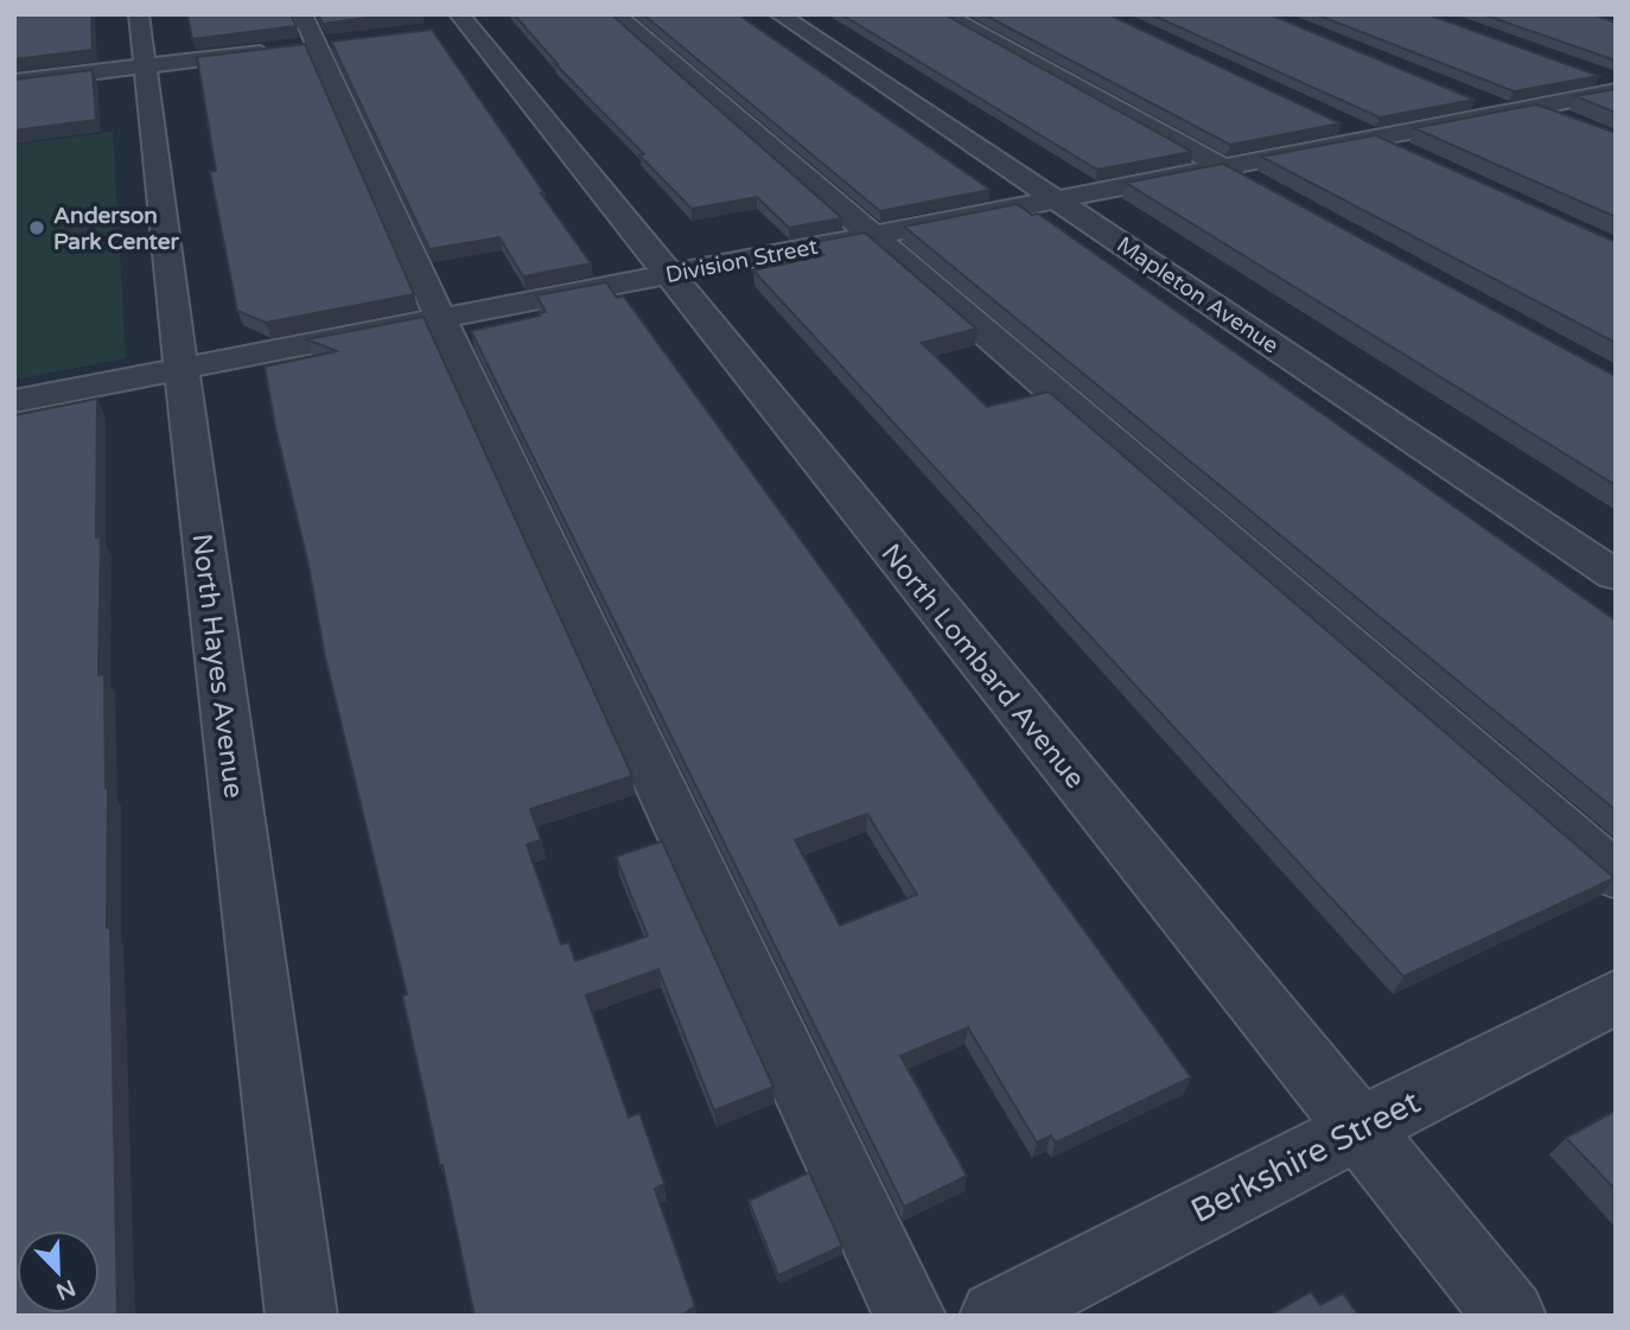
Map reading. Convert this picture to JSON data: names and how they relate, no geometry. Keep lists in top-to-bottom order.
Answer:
{
  "streets": {
    "street": [
      "Division Street",
      "Mapleton Avenue",
      "North Hayes Avenue",
      "North Lombard Avenue",
      "Berkshire Street"
    ]
  },
  "crossings": [
    ["Division Street", "Mapleton Avenue"],
    ["Division Street", "North Hayes Avenue"],
    ["Division Street", "North Lombard Avenue"],
    ["North Lombard Avenue", "Berkshire Street"]
  ],
  "places": ["Anderson Park Center"],
  "north": "bottom right"
}
